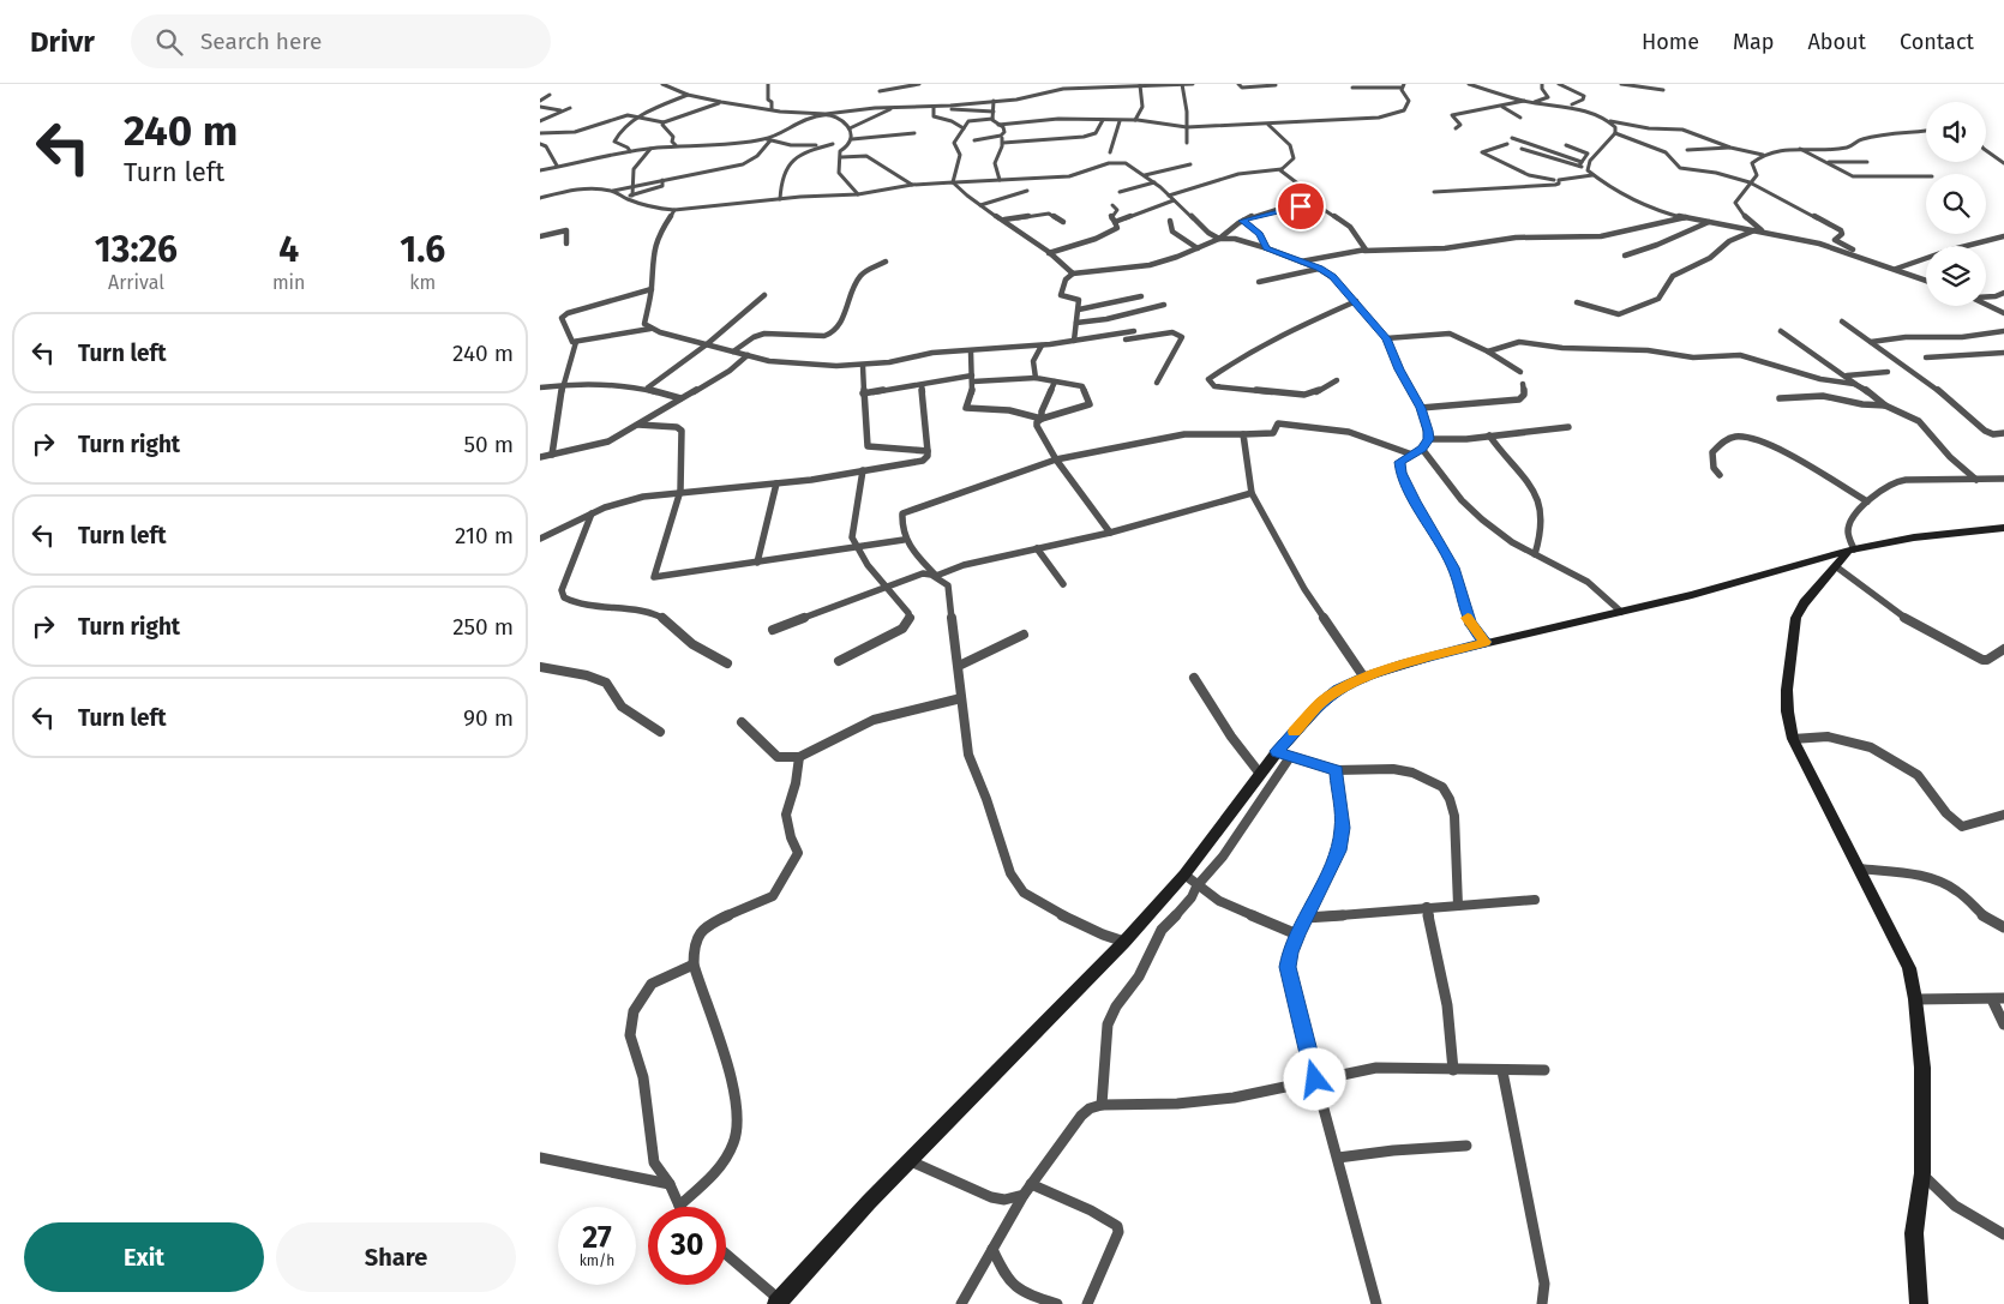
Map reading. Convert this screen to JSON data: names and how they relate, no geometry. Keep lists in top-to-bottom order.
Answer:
{
  "page": {
    "header": "Drivr",
    "search": "Search here",
    "nav": [
      "Home",
      "Map",
      "About",
      "Contact"
    ],
    "turn": ["240 m", "Turn left"],
    "eta": [
      "13:26",
      "Arrival",
      "4",
      "min",
      "1.6",
      "km"
    ],
    "list": [
      {
        "name": "Turn left",
        "value": "240 m"
      },
      {
        "name": "Turn right",
        "value": "50 m"
      },
      {
        "name": "Turn left",
        "value": "210 m"
      },
      {
        "name": "Turn right",
        "value": "250 m"
      },
      {
        "name": "Turn left",
        "value": "90 m"
      }
    ],
    "speed": "27 km/h",
    "limit": "30",
    "buttons": ["Exit", "Share"]
  }
}
